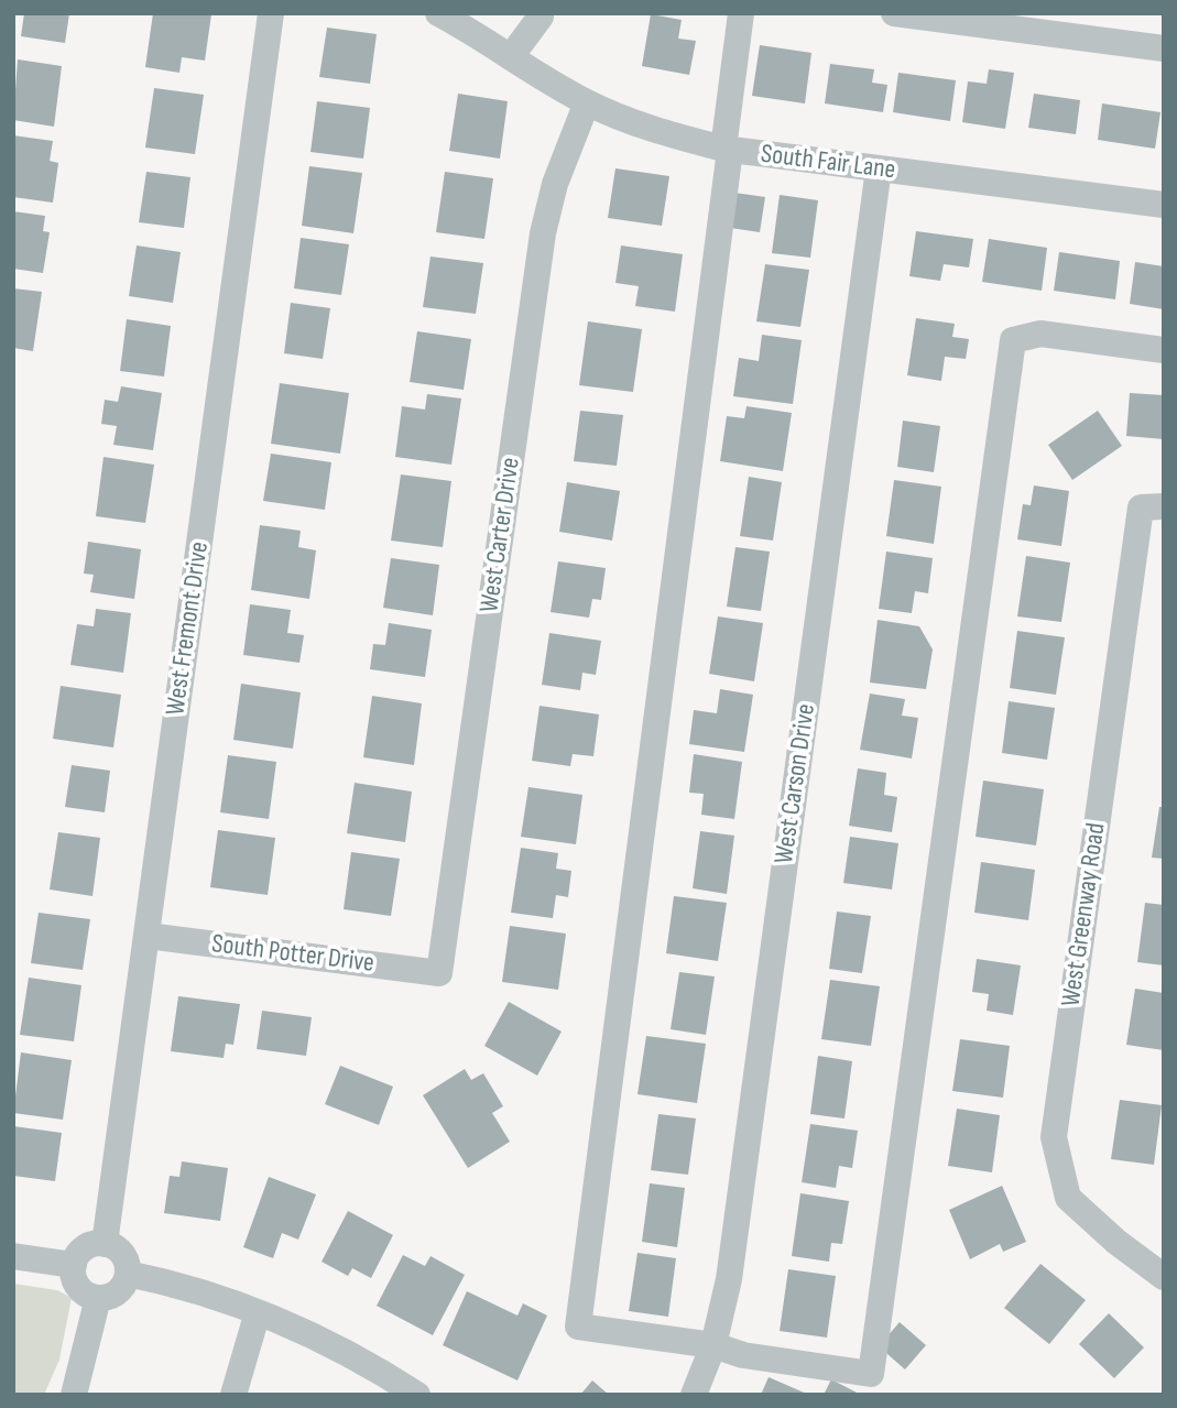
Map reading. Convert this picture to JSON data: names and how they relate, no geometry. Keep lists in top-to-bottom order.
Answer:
{
  "streets": {
    "street": [
      "South Fair Lane",
      "West Carter Drive",
      "West Fremont Drive",
      "West Carson Drive",
      "West Greenway Road",
      "South Potter Drive"
    ]
  },
  "crossings": [
    ["South Fair Lane", "West Carter Drive"],
    ["South Fair Lane", "West Carson Drive"],
    ["West Carter Drive", "South Potter Drive"],
    ["West Fremont Drive", "South Potter Drive"]
  ]
}
